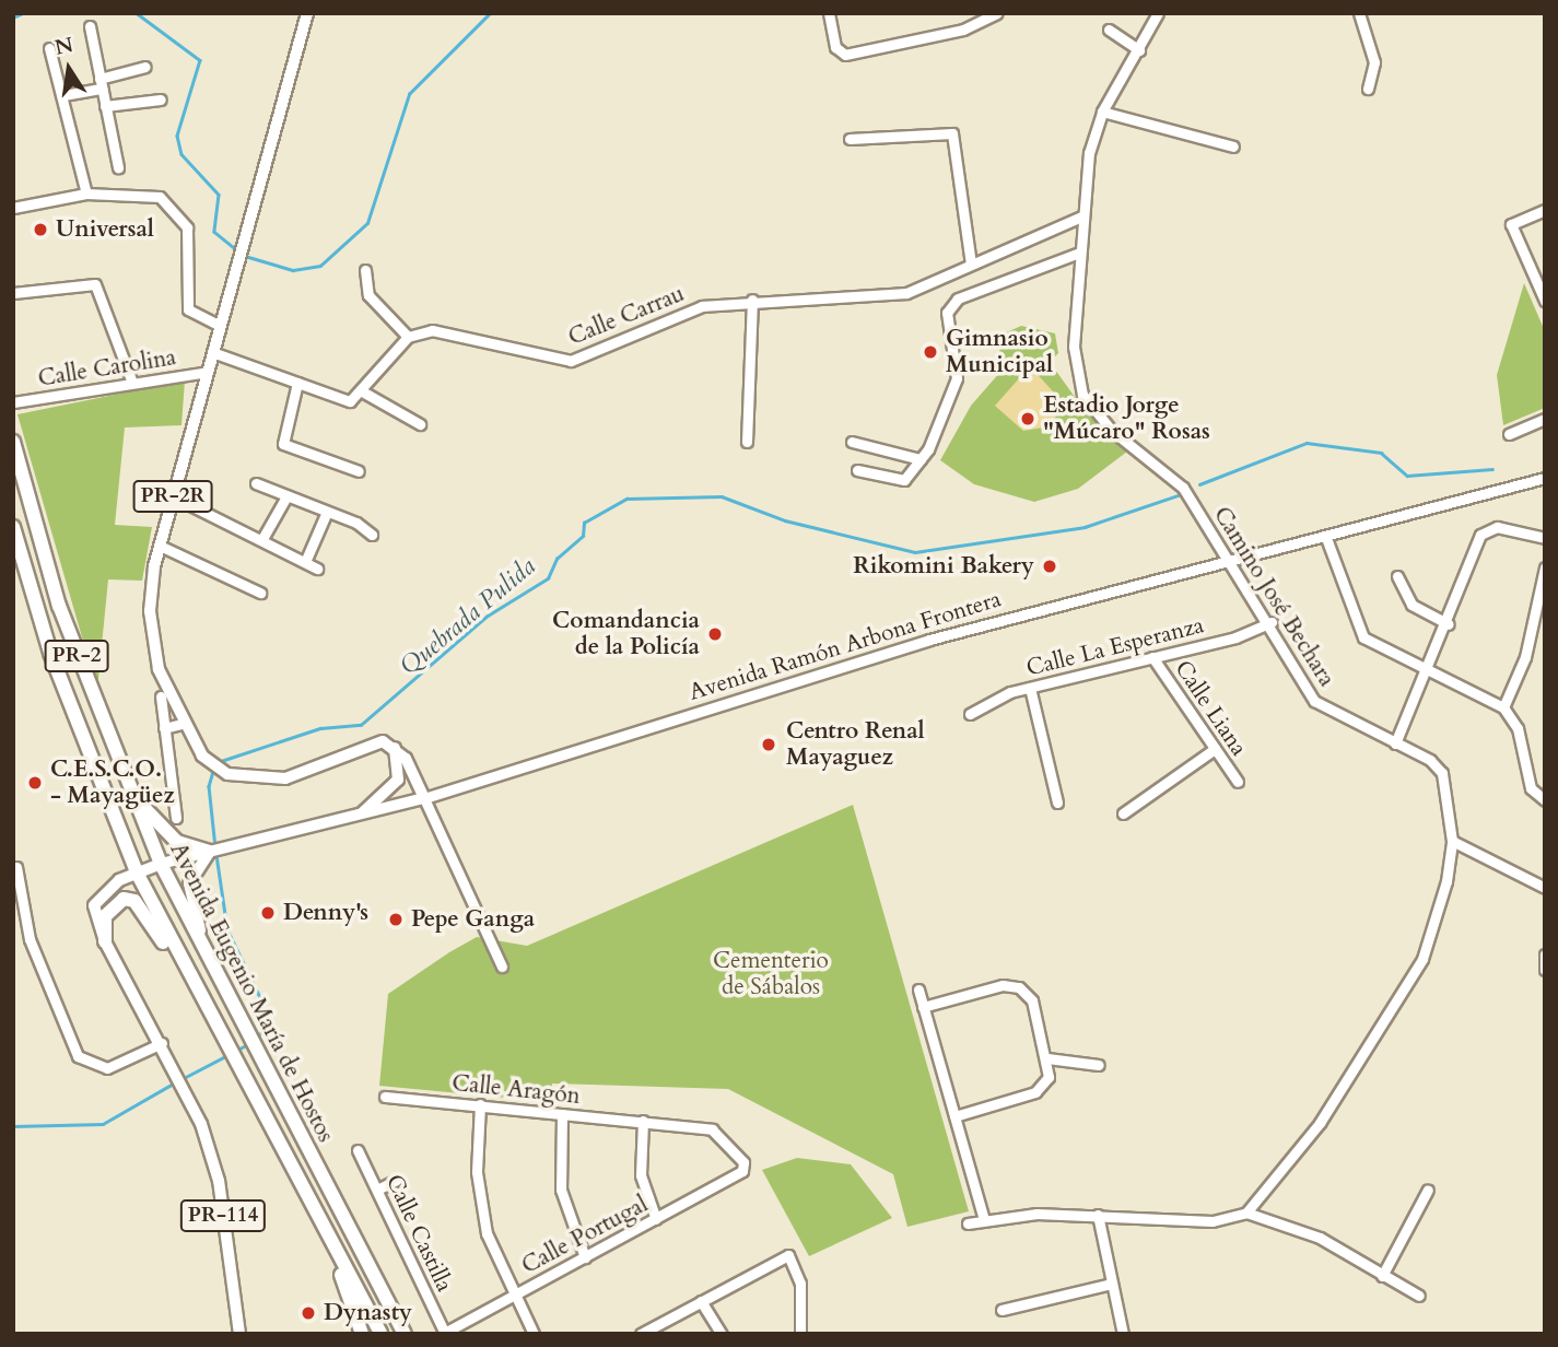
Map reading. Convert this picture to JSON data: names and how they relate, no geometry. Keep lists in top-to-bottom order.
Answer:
{
  "streets": {
    "highway": ["PR-2", "Avenida Eugenio María de Hostos"],
    "main road": ["PR-2R", "Avenida Ramón Arbona Frontera", "PR-114"],
    "street": [
      "Calle Carrau",
      "Calle Carolina",
      "Camino José Bechara",
      "Calle La Esperanza",
      "Calle Liana",
      "Calle Aragón",
      "Calle Castilla",
      "Calle Portugal"
    ]
  },
  "crossings": [
    ["Calle Carrau", "Camino José Bechara"],
    ["Calle Carolina", "PR-2R"],
    ["Camino José Bechara", "Avenida Ramón Arbona Frontera"],
    ["Camino José Bechara", "Calle La Esperanza"],
    ["Avenida Ramón Arbona Frontera", "Avenida Eugenio María de Hostos"],
    ["Avenida Ramón Arbona Frontera", "PR-114"],
    ["Calle La Esperanza", "Calle Liana"],
    ["Avenida Eugenio María de Hostos", "PR-114"],
    ["Calle Aragón", "Calle Portugal"],
    ["Calle Castilla", "Calle Portugal"]
  ],
  "water": ["Quebrada Pulida"],
  "parks": ["Cementerio de Sábalos"],
  "places": [
    "Universal",
    "Gimnasio Municipal",
    "Estadio Jorge ''Múcaro'' Rosas",
    "Rikomini Bakery",
    "Comandancia de la Policía",
    "Centro Renal Mayaguez",
    "C.E.S.C.O. - Mayagüez",
    "Denny's",
    "Pepe Ganga",
    "Dynasty"
  ],
  "north": "top"
}
